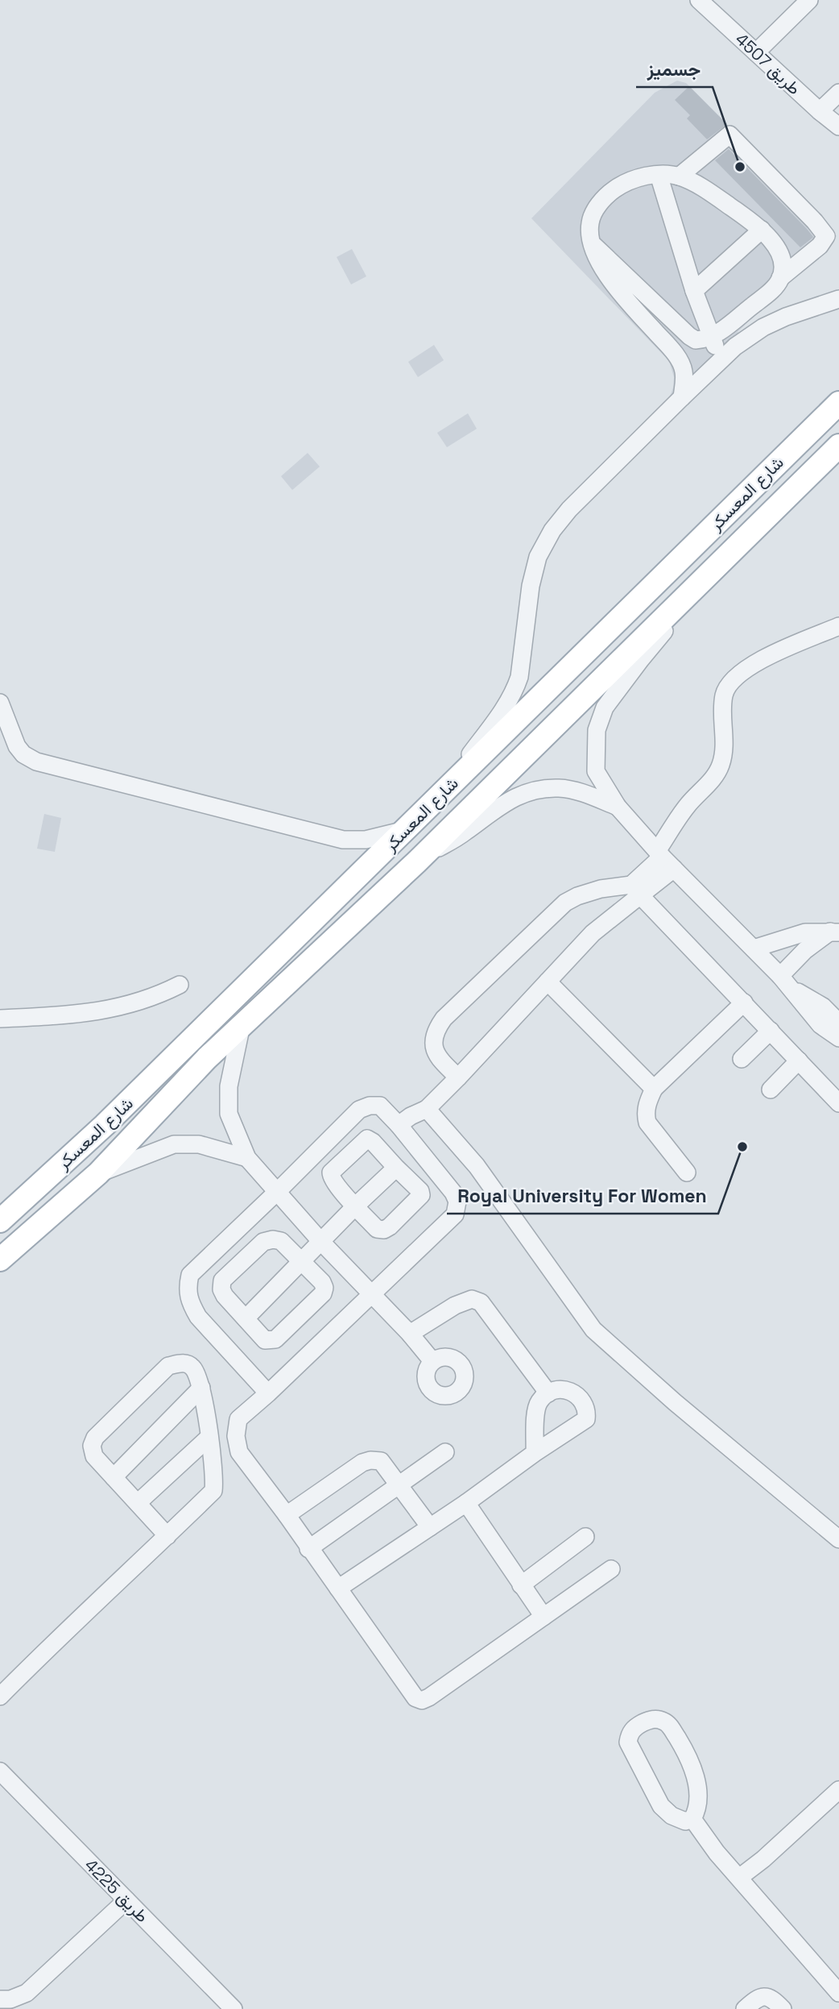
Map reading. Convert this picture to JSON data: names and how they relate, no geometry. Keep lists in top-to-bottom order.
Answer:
{
  "streets": {
    "main road": ["شارع المعسكر"],
    "street": ["طريق 4507", "طريق 4225"]
  },
  "places": ["جسميز", "Royal University For Women"]
}
